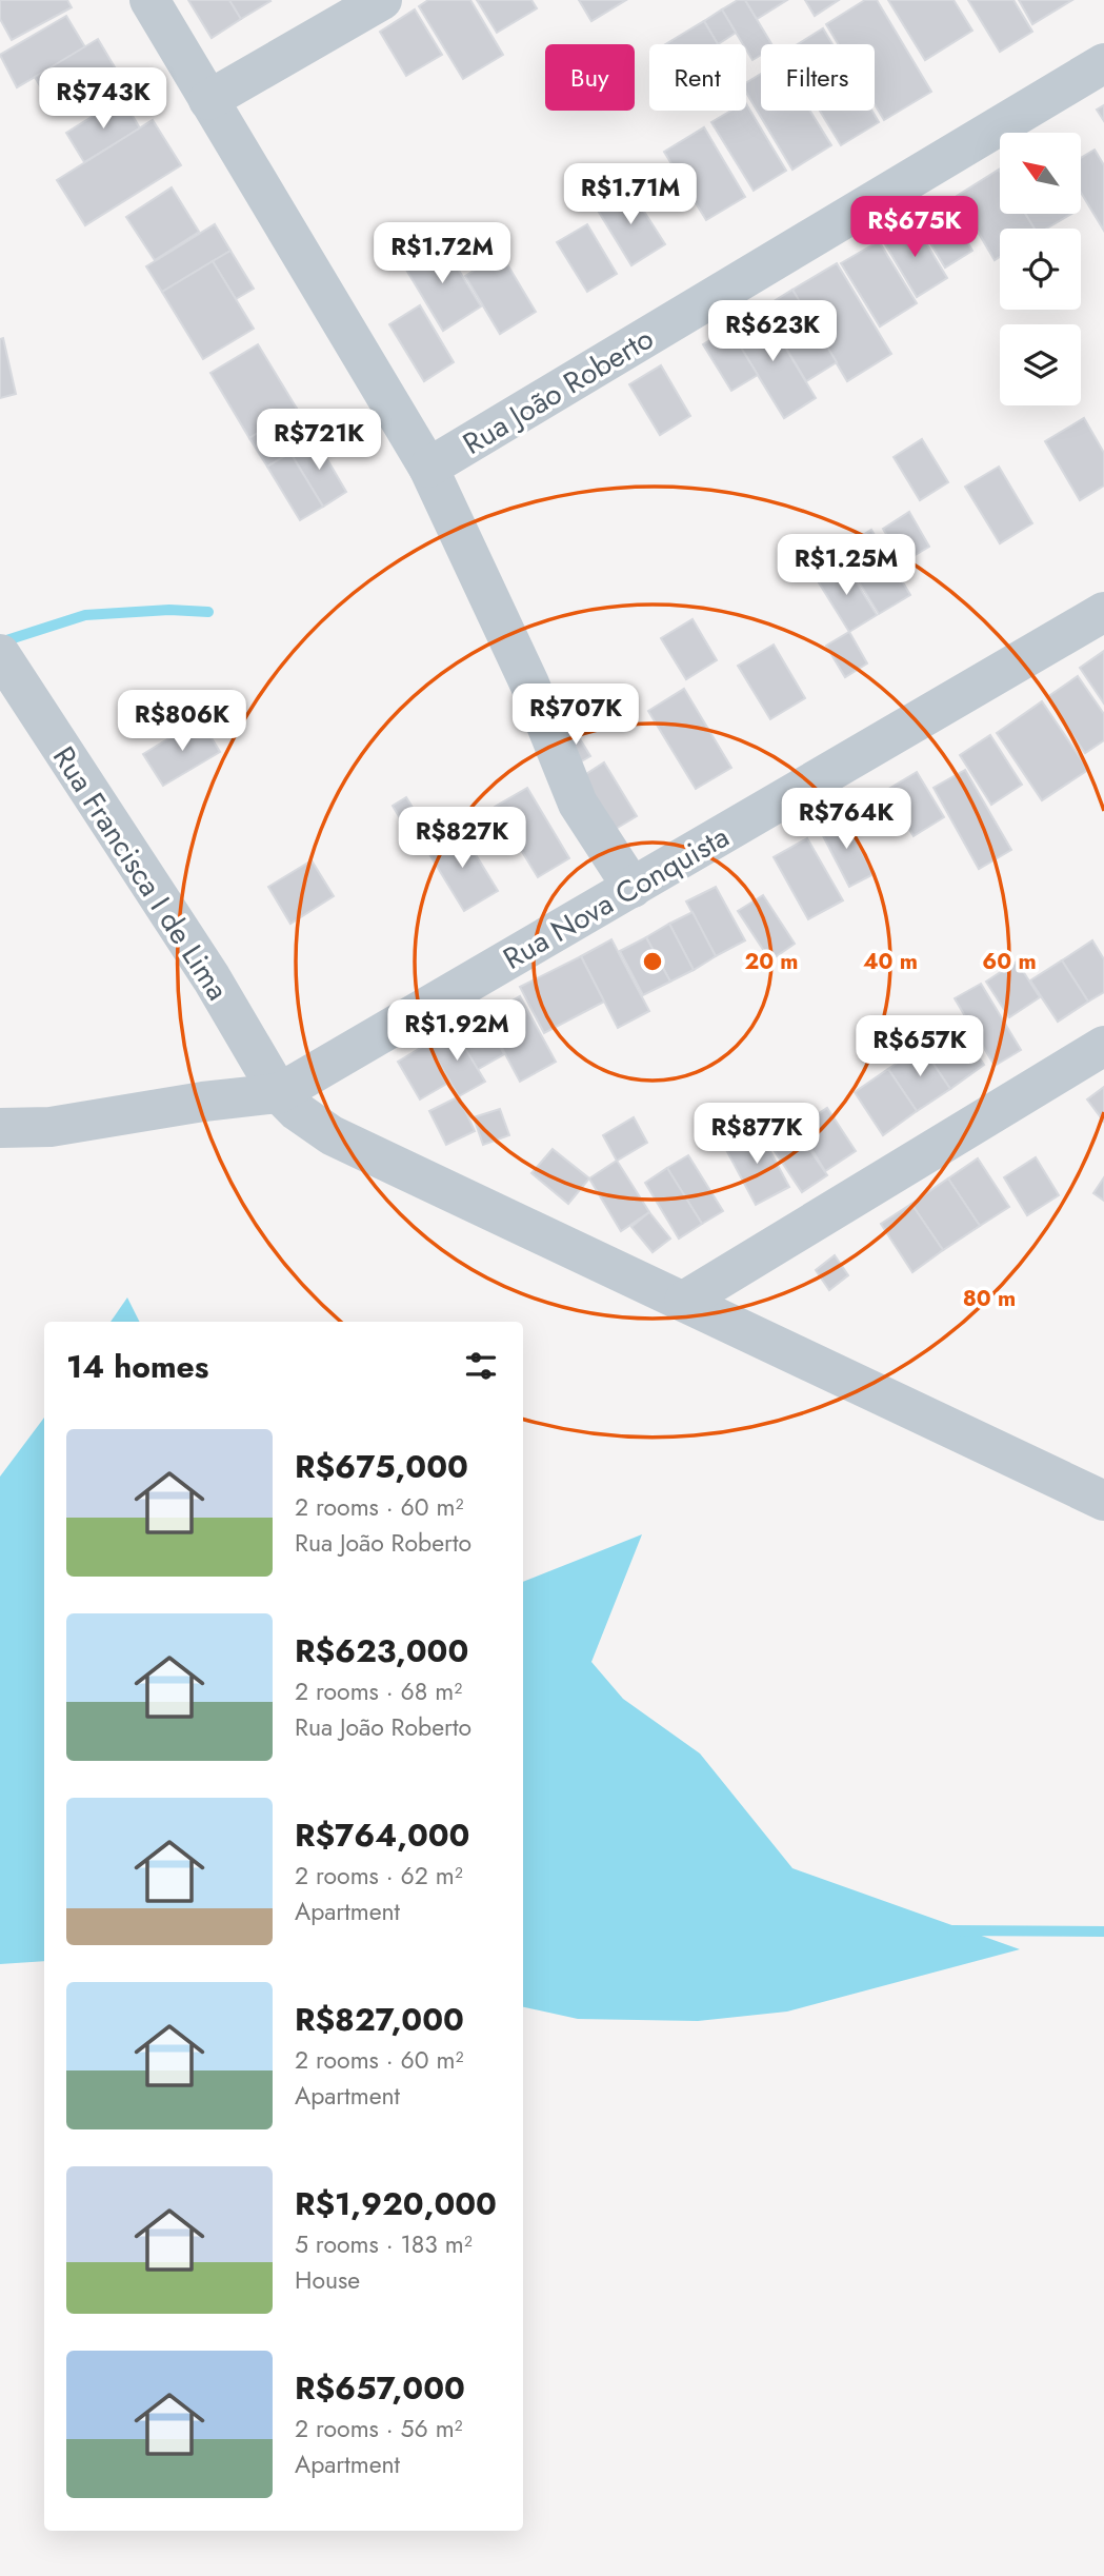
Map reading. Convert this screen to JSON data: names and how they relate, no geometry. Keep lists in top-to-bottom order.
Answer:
{
  "streets": {
    "street": ["Rua João Roberto", "Rua Francisca I de Lima", "Rua Nova Conquista"]
  },
  "crossings": [
    ["Rua Francisca I de Lima", "Rua Nova Conquista"]
  ],
  "north": "top left",
  "page": {
    "chip": ["Buy", "Rent", "Filters"],
    "price": [
      "R$743K",
      "R$1.71M",
      "R$675K",
      "R$1.72M",
      "R$623K",
      "R$721K",
      "R$1.25M",
      "R$707K",
      "R$806K",
      "R$764K",
      "R$827K",
      "R$1.92M",
      "R$657K",
      "R$877K"
    ],
    "heading": "14 homes",
    "list": [
      {
        "name": "R$675,000",
        "note": "2 rooms · 60 m² · Rua João Roberto"
      },
      {
        "name": "R$623,000",
        "note": "2 rooms · 68 m² · Rua João Roberto"
      },
      {
        "name": "R$764,000",
        "note": "2 rooms · 62 m² · Apartment"
      },
      {
        "name": "R$827,000",
        "note": "2 rooms · 60 m² · Apartment"
      },
      {
        "name": "R$1,920,000",
        "note": "5 rooms · 183 m² · House"
      },
      {
        "name": "R$657,000",
        "note": "2 rooms · 56 m² · Apartment"
      }
    ]
  },
  "rings": [
    "20 m",
    "40 m",
    "60 m",
    "80 m"
  ]
}
